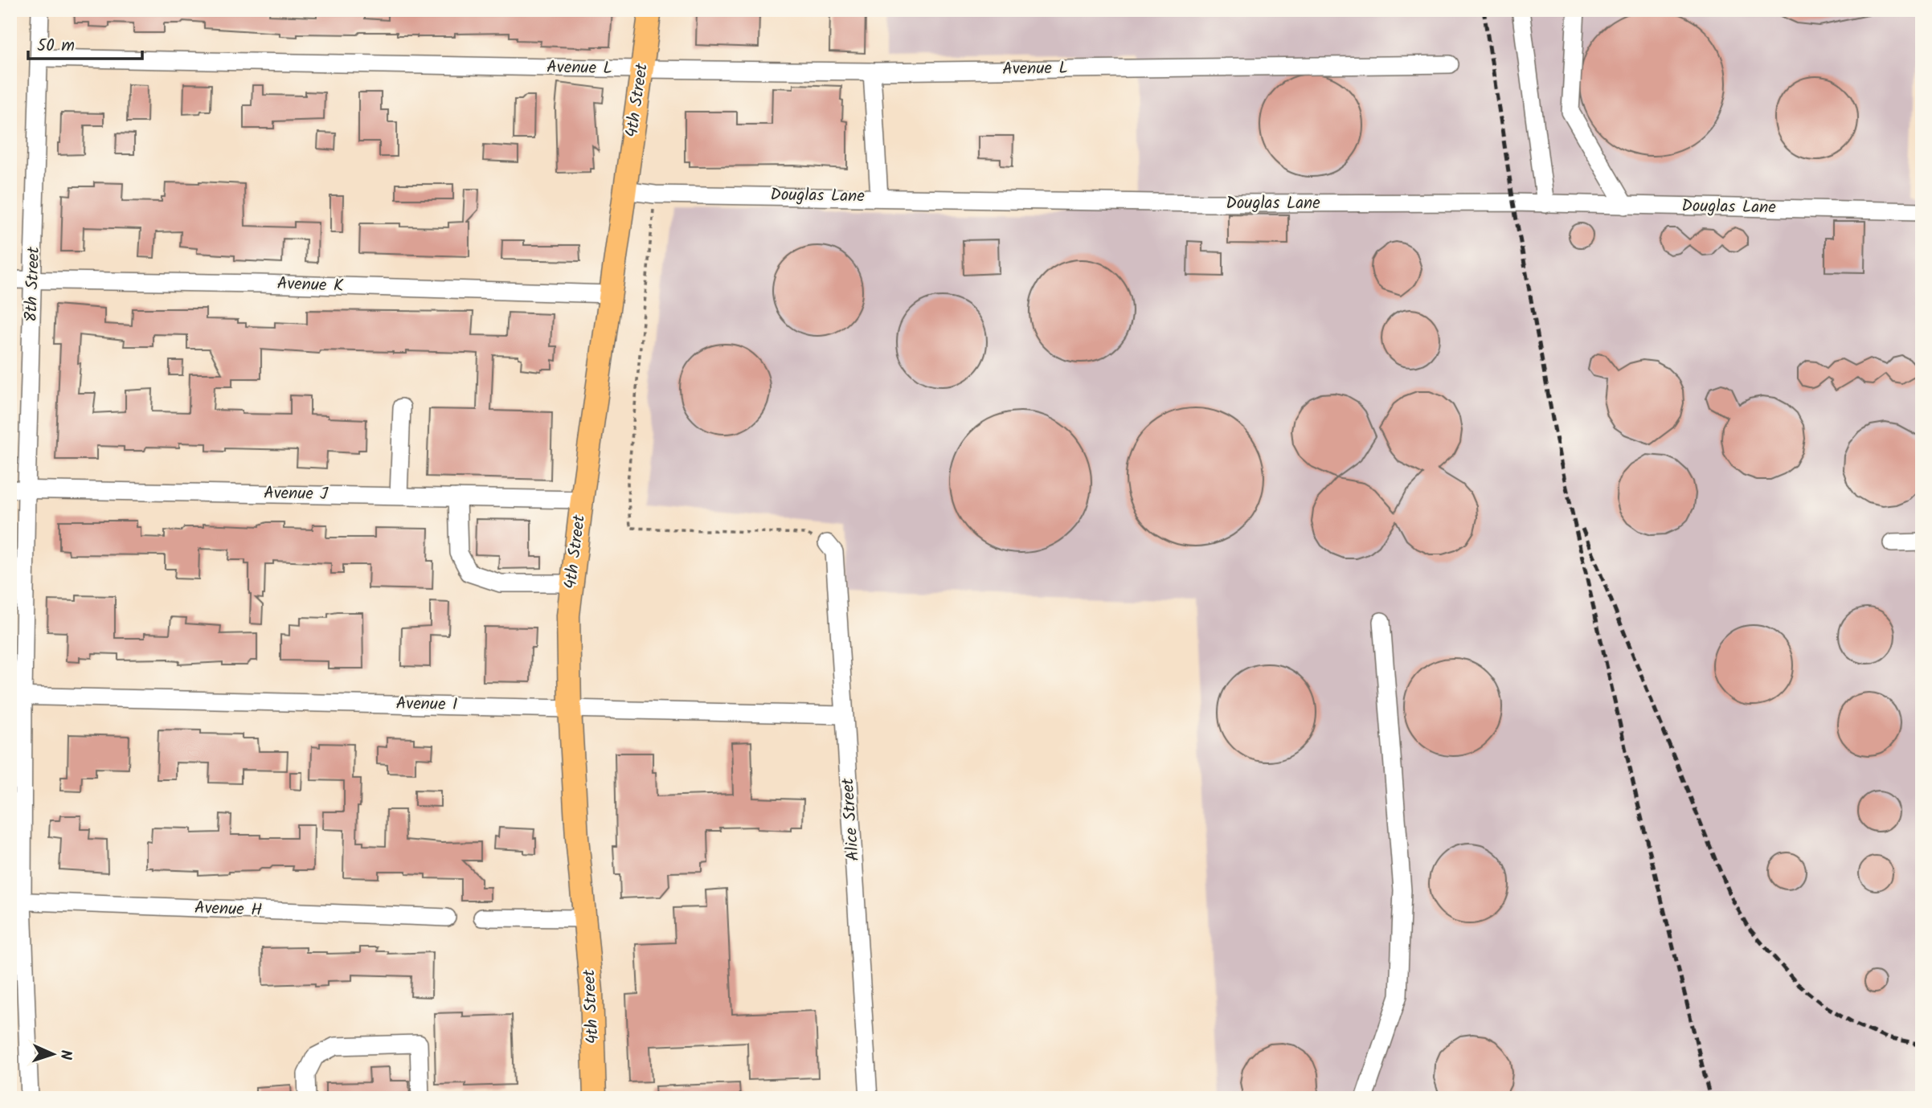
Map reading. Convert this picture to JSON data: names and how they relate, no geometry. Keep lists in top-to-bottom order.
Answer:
{
  "streets": {
    "main road": ["4th Street"],
    "street": [
      "Avenue L",
      "Douglas Lane",
      "8th Street",
      "Avenue K",
      "Avenue J",
      "Avenue I",
      "Alice Street",
      "Avenue H"
    ]
  },
  "crossings": [
    ["Avenue L", "4th Street"],
    ["Avenue L", "8th Street"],
    ["4th Street", "Douglas Lane"],
    ["4th Street", "Avenue K"],
    ["4th Street", "Avenue J"],
    ["4th Street", "Avenue I"],
    ["8th Street", "Avenue K"],
    ["8th Street", "Avenue J"],
    ["8th Street", "Avenue I"],
    ["8th Street", "Avenue H"],
    ["Avenue I", "Alice Street"]
  ],
  "scale_bar": "50 m",
  "north": "right"
}
